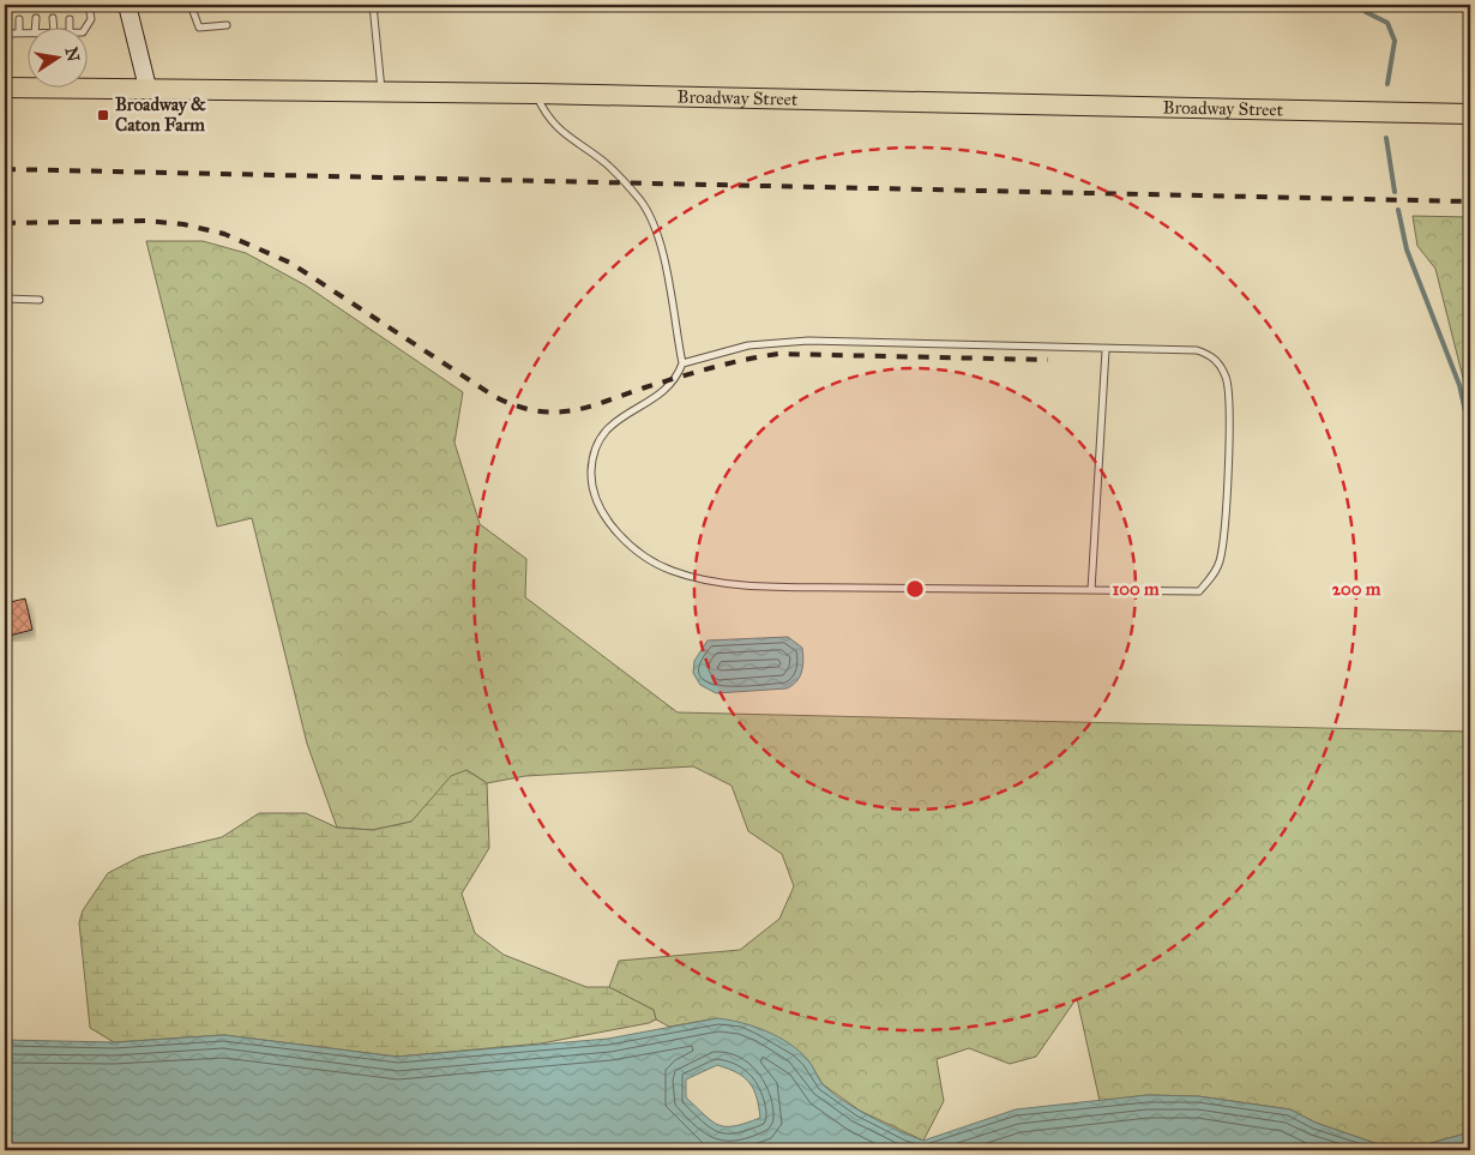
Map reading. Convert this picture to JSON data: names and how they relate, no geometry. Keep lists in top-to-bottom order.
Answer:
{
  "streets": {
    "main road": ["Broadway Street"]
  },
  "places": {
    "transit": ["Broadway & Caton Farm"]
  },
  "north": "right",
  "rings": ["100 m", "200 m"]
}
